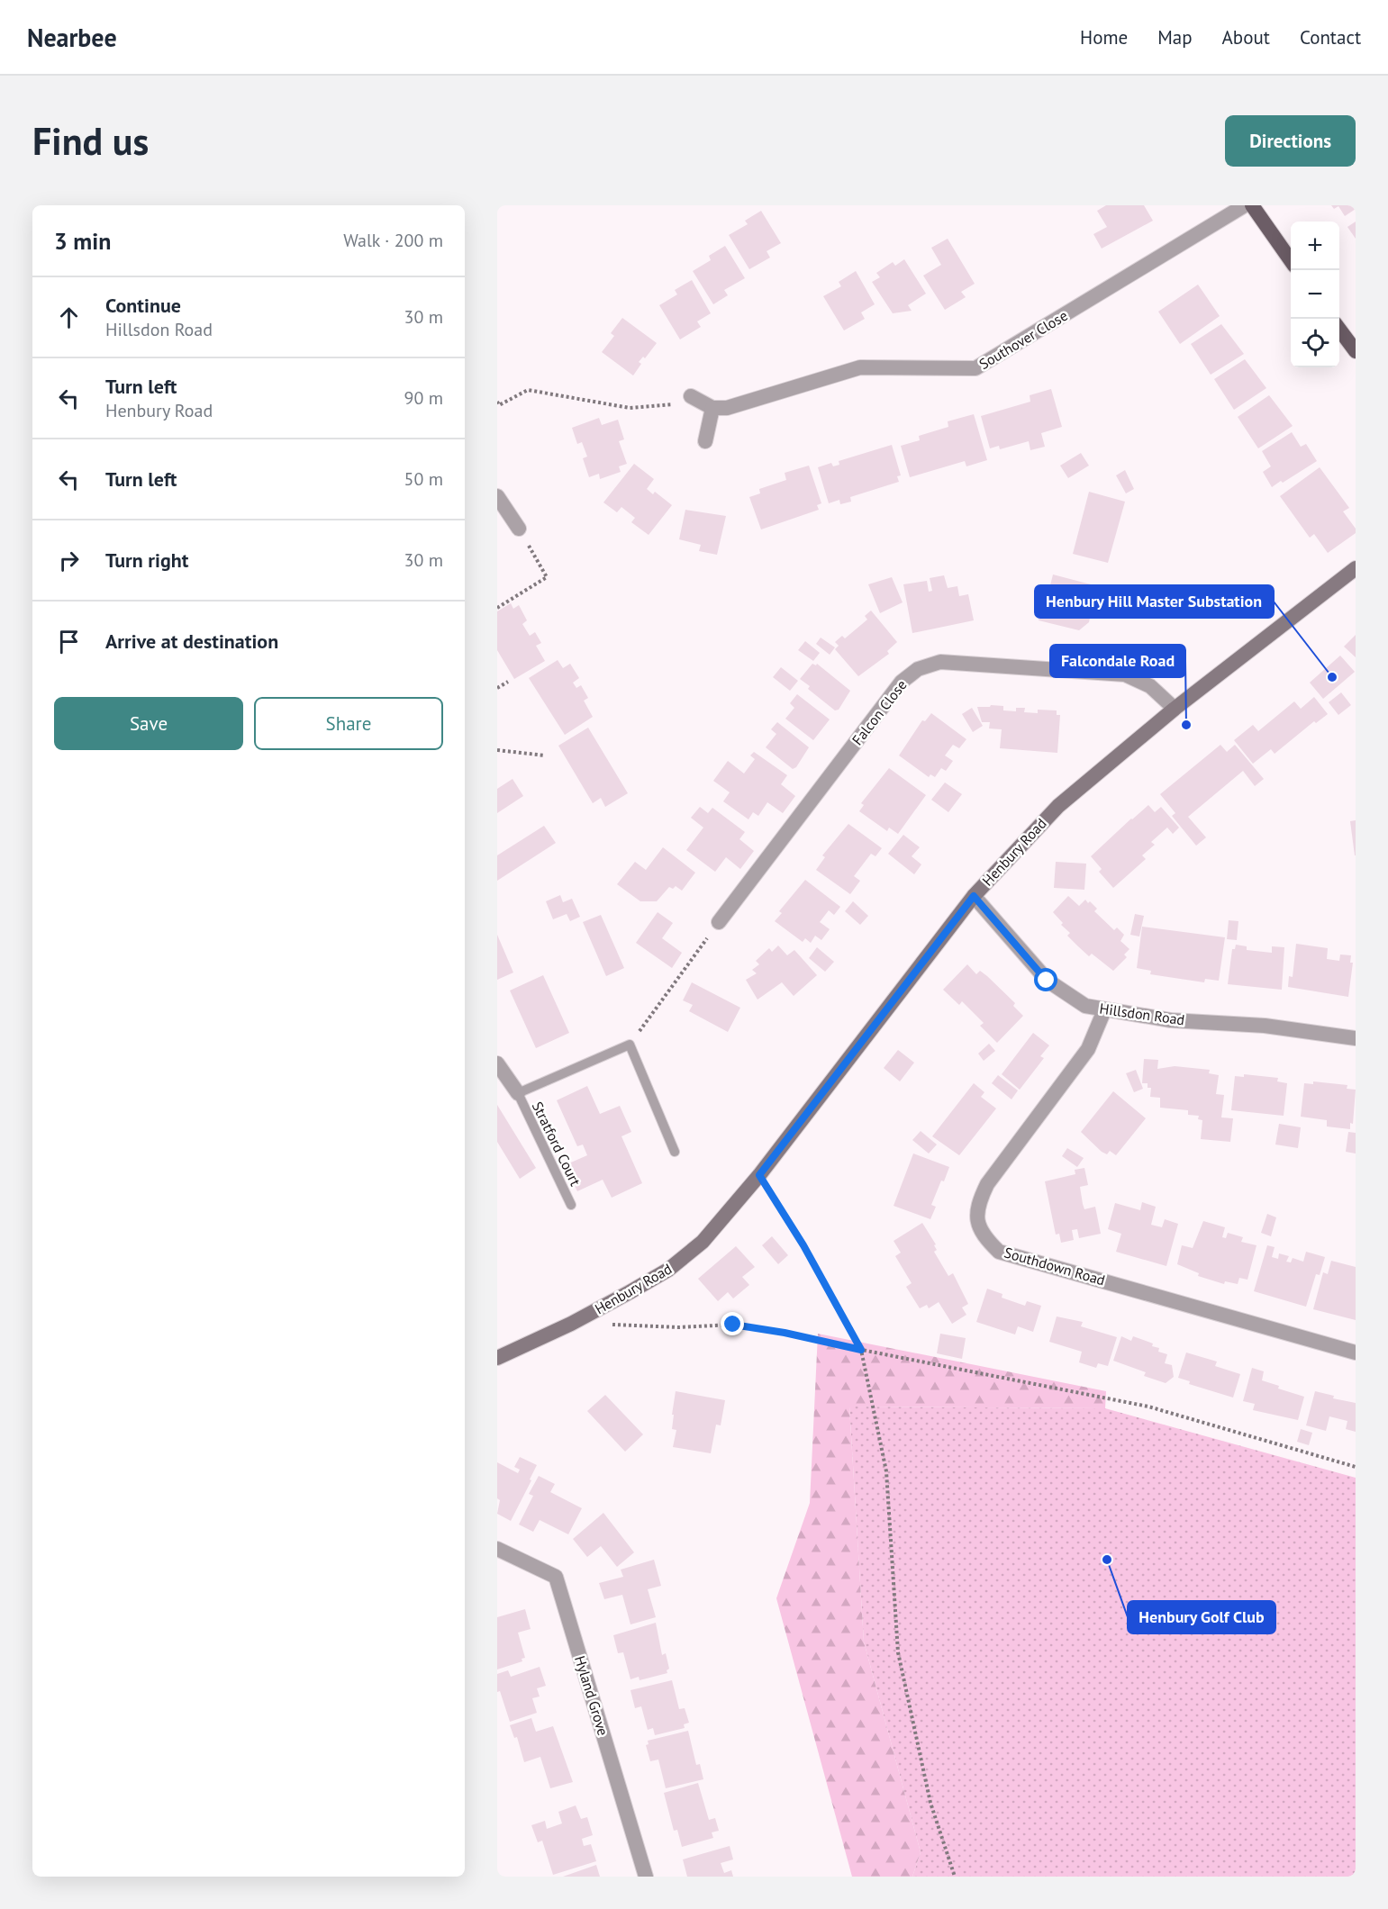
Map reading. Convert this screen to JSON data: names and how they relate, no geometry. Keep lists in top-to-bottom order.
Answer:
{
  "streets": {
    "main road": ["Henbury Road"],
    "street": [
      "Southover Close",
      "Falcon Close",
      "Hillsdon Road",
      "Southdown Road",
      "Hyland Grove"
    ],
    "lane": ["Stratford Court"]
  },
  "crossings": [
    ["Falcon Close", "Henbury Road"],
    ["Henbury Road", "Hillsdon Road"],
    ["Hillsdon Road", "Southdown Road"]
  ],
  "places": ["Henbury Hill Master Substation", "Falcondale Road", "Henbury Golf Club"],
  "page": {
    "header": "Nearbee",
    "nav": [
      "Home",
      "Map",
      "About",
      "Contact"
    ],
    "buttons": [
      "Directions",
      ["Save", "Share"]
    ],
    "title": "Find us",
    "heading": ["3 min", "Walk · 200 m"],
    "map_buttons": ["+", "−"],
    "list": [
      ["Continue", "Hillsdon Road", "30 m"],
      ["Turn left", "Henbury Road", "90 m"],
      ["Turn left", "50 m"],
      ["Turn right", "30 m"],
      "Arrive at destination"
    ]
  }
}
